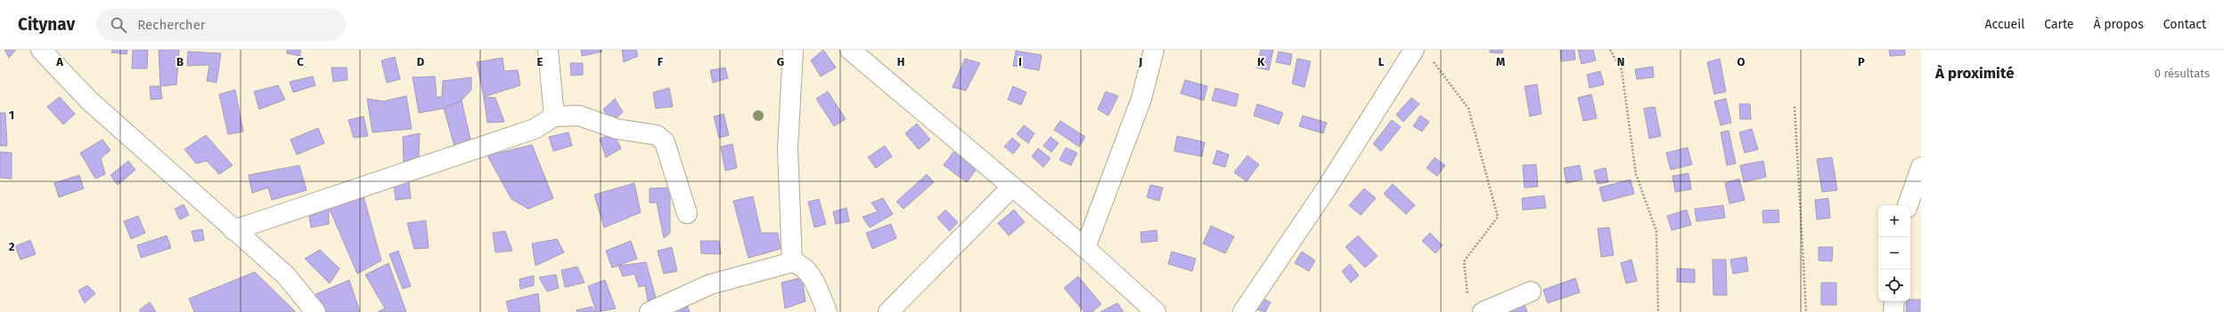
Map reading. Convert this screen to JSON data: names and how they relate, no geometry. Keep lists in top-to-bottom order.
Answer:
{
  "page": {
    "header": "Citynav",
    "search": "Rechercher",
    "nav": [
      "Accueil",
      "Carte",
      "À propos",
      "Contact"
    ],
    "heading": ["À proximité", "0 résultats"],
    "map_buttons": ["+", "−"]
  },
  "grid": {
    "columns": [
      "A",
      "B",
      "C",
      "D",
      "E",
      "F",
      "G",
      "H",
      "I",
      "J",
      "K",
      "L",
      "M",
      "N",
      "O",
      "P"
    ],
    "rows": ["1", "2"]
  }
}
